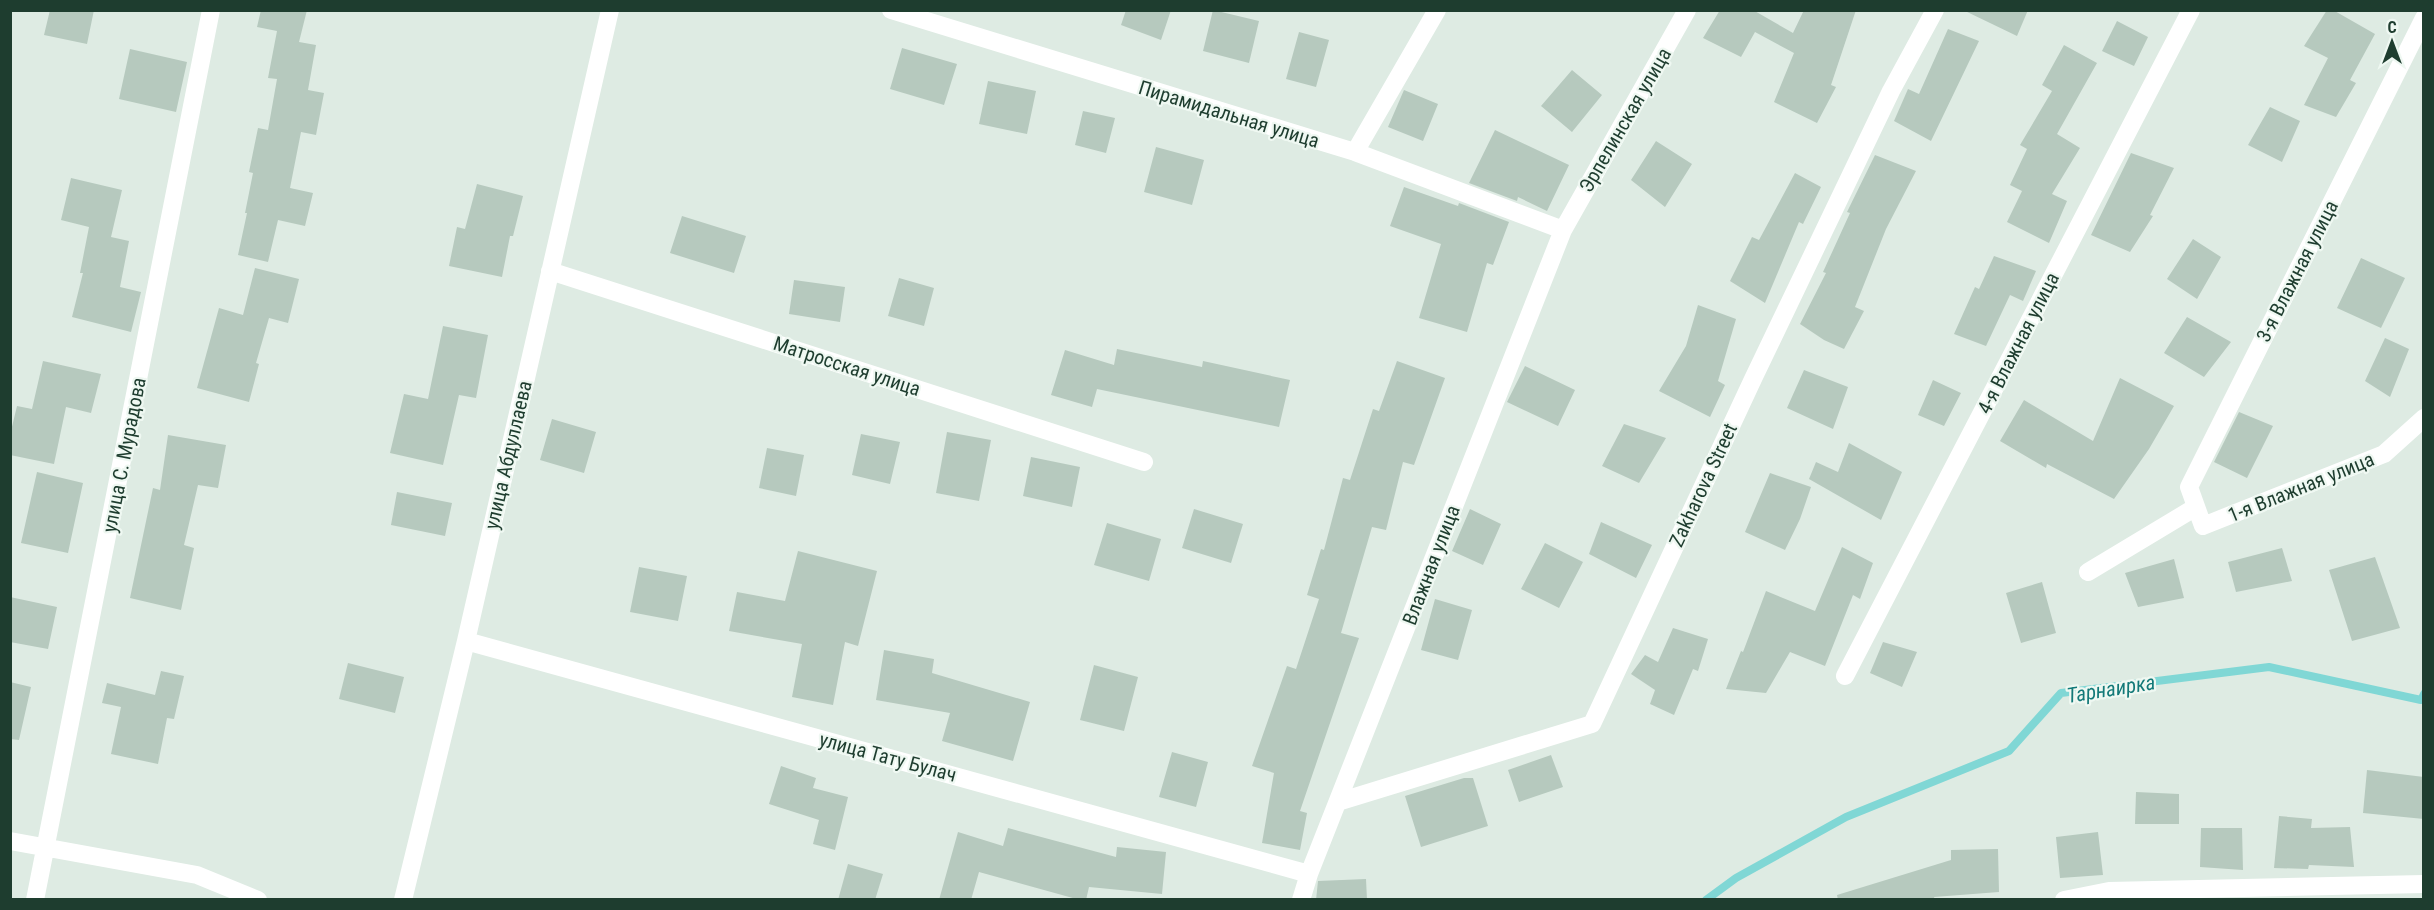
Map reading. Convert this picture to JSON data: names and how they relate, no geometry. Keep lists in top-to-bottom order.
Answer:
{
  "streets": {
    "street": [
      "Пирамидальная улица",
      "Эрпелинская улица",
      "3-я Влажная улица",
      "4-я Влажная улица",
      "Матросская улица",
      "улица С. Мурадова",
      "улица Абдуллаева",
      "Zakharova Street",
      "1-я Влажная улица",
      "Влажная улица",
      "улица Тату Булач"
    ]
  },
  "crossings": [
    ["Пирамидальная улица", "Эрпелинская улица"],
    ["Пирамидальная улица", "Влажная улица"],
    ["Эрпелинская улица", "Влажная улица"],
    ["3-я Влажная улица", "1-я Влажная улица"],
    ["Матросская улица", "улица Абдуллаева"],
    ["улица Абдуллаева", "улица Тату Булач"],
    ["Zakharova Street", "Влажная улица"],
    ["Влажная улица", "улица Тату Булач"]
  ],
  "water": ["Тарнаирка"],
  "north": "top"
}
